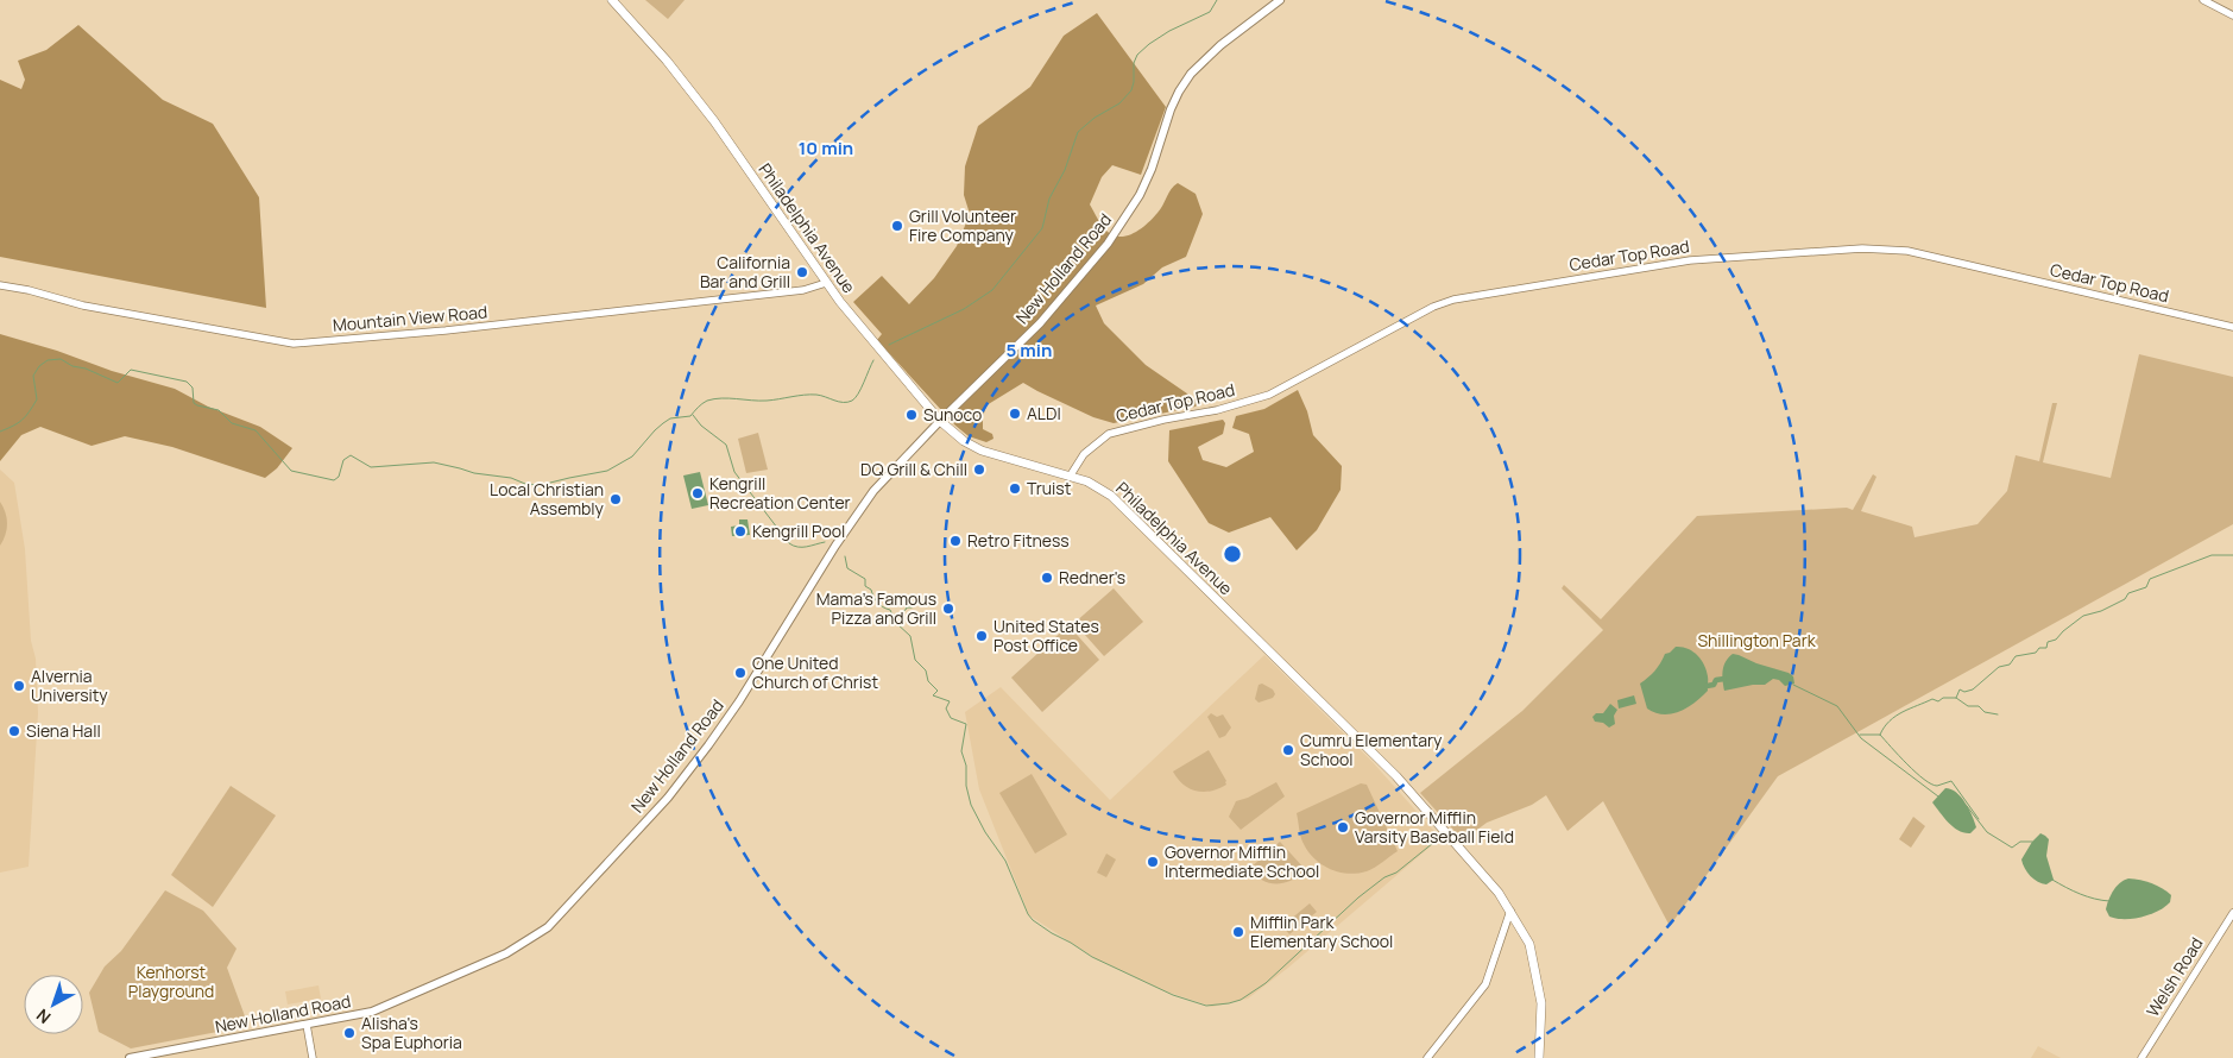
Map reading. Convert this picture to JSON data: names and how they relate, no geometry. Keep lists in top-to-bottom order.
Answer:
{
  "streets": {
    "main road": ["Philadelphia Avenue", "New Holland Road"],
    "street": ["Cedar Top Road", "Mountain View Road", "Welsh Road"]
  },
  "crossings": [
    ["Philadelphia Avenue", "Cedar Top Road"],
    ["Philadelphia Avenue", "New Holland Road"],
    ["Philadelphia Avenue", "Mountain View Road"]
  ],
  "parks": ["Shillington Park", "Kenhorst Playground"],
  "places": [
    "Grill Volunteer Fire Company",
    "California Bar and Grill",
    "ALDI",
    "Sunoco",
    "DQ Grill & Chill",
    "Truist",
    "Kengrill Recreation Center",
    "Local Christian Assembly",
    "Kengrill Pool",
    "Retro Fitness",
    "Redner's",
    "Mama's Famous Pizza and Grill",
    "United States Post Office",
    "One United Church of Christ",
    "Alvernia University",
    "Siena Hall",
    "Cumru Elementary School",
    "Governor Mifflin Varsity Baseball Field",
    "Governor Mifflin Intermediate School",
    "Mifflin Park Elementary School",
    "Alisha's Spa Euphoria"
  ],
  "north": "bottom left",
  "rings": ["10 min", "5 min"]
}
